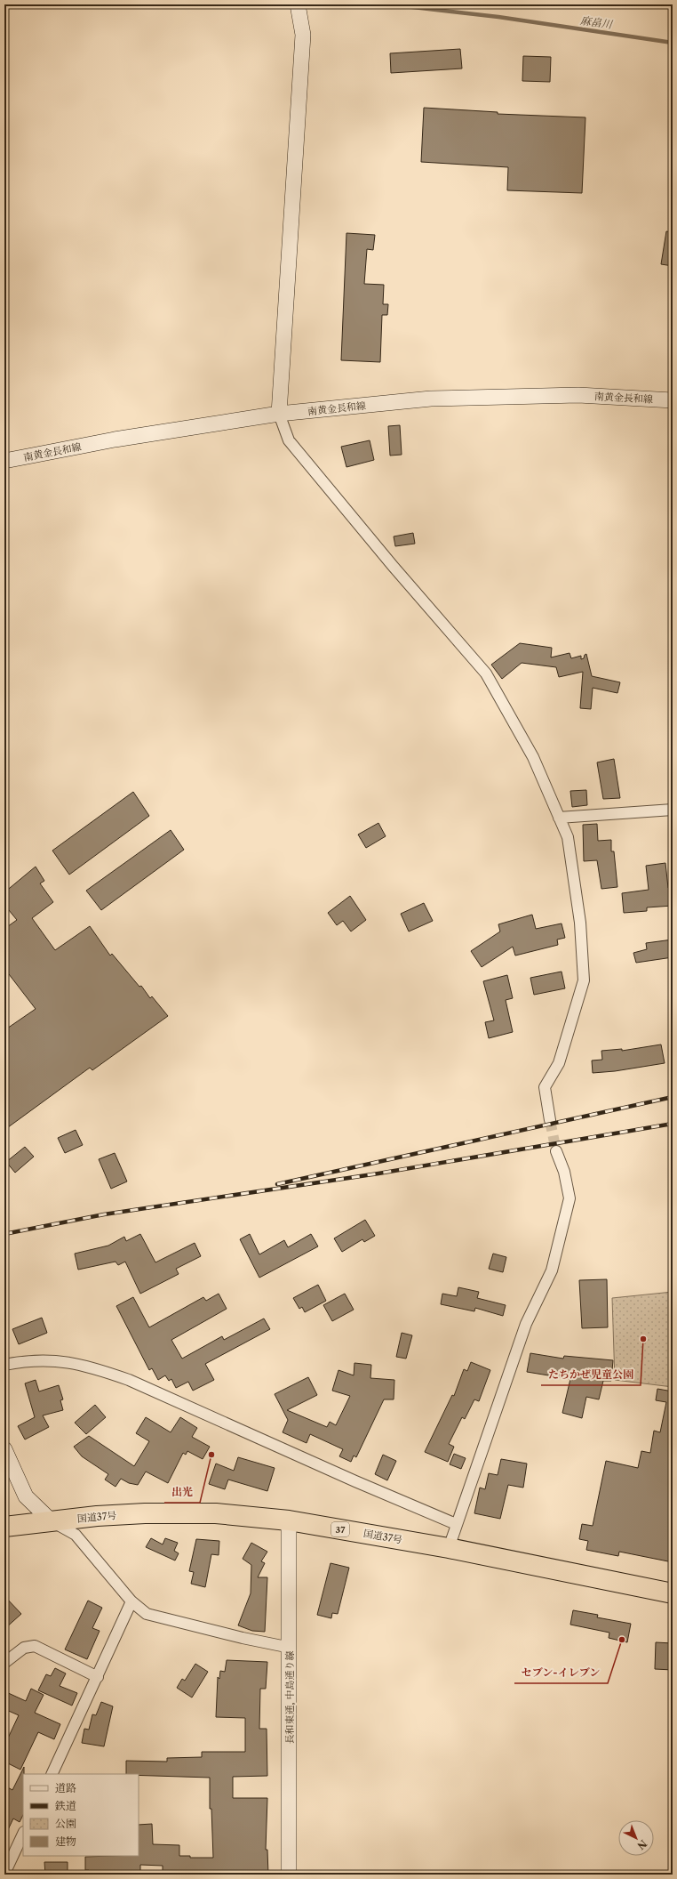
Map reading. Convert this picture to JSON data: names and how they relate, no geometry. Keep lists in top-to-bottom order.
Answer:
{
  "streets": {
    "highway": ["国道37号", "37"],
    "street": ["南黄金長和線", "長和東通, 中島通り線"]
  },
  "crossings": [
    ["国道37号", "長和東通, 中島通り線"]
  ],
  "water": ["麻畠川"],
  "places": ["たちかぜ児童公園", "出光", "セブン-イレブン"],
  "legend": [
    "道路",
    "鉄道",
    "公園",
    "建物"
  ],
  "north": "bottom right"
}
